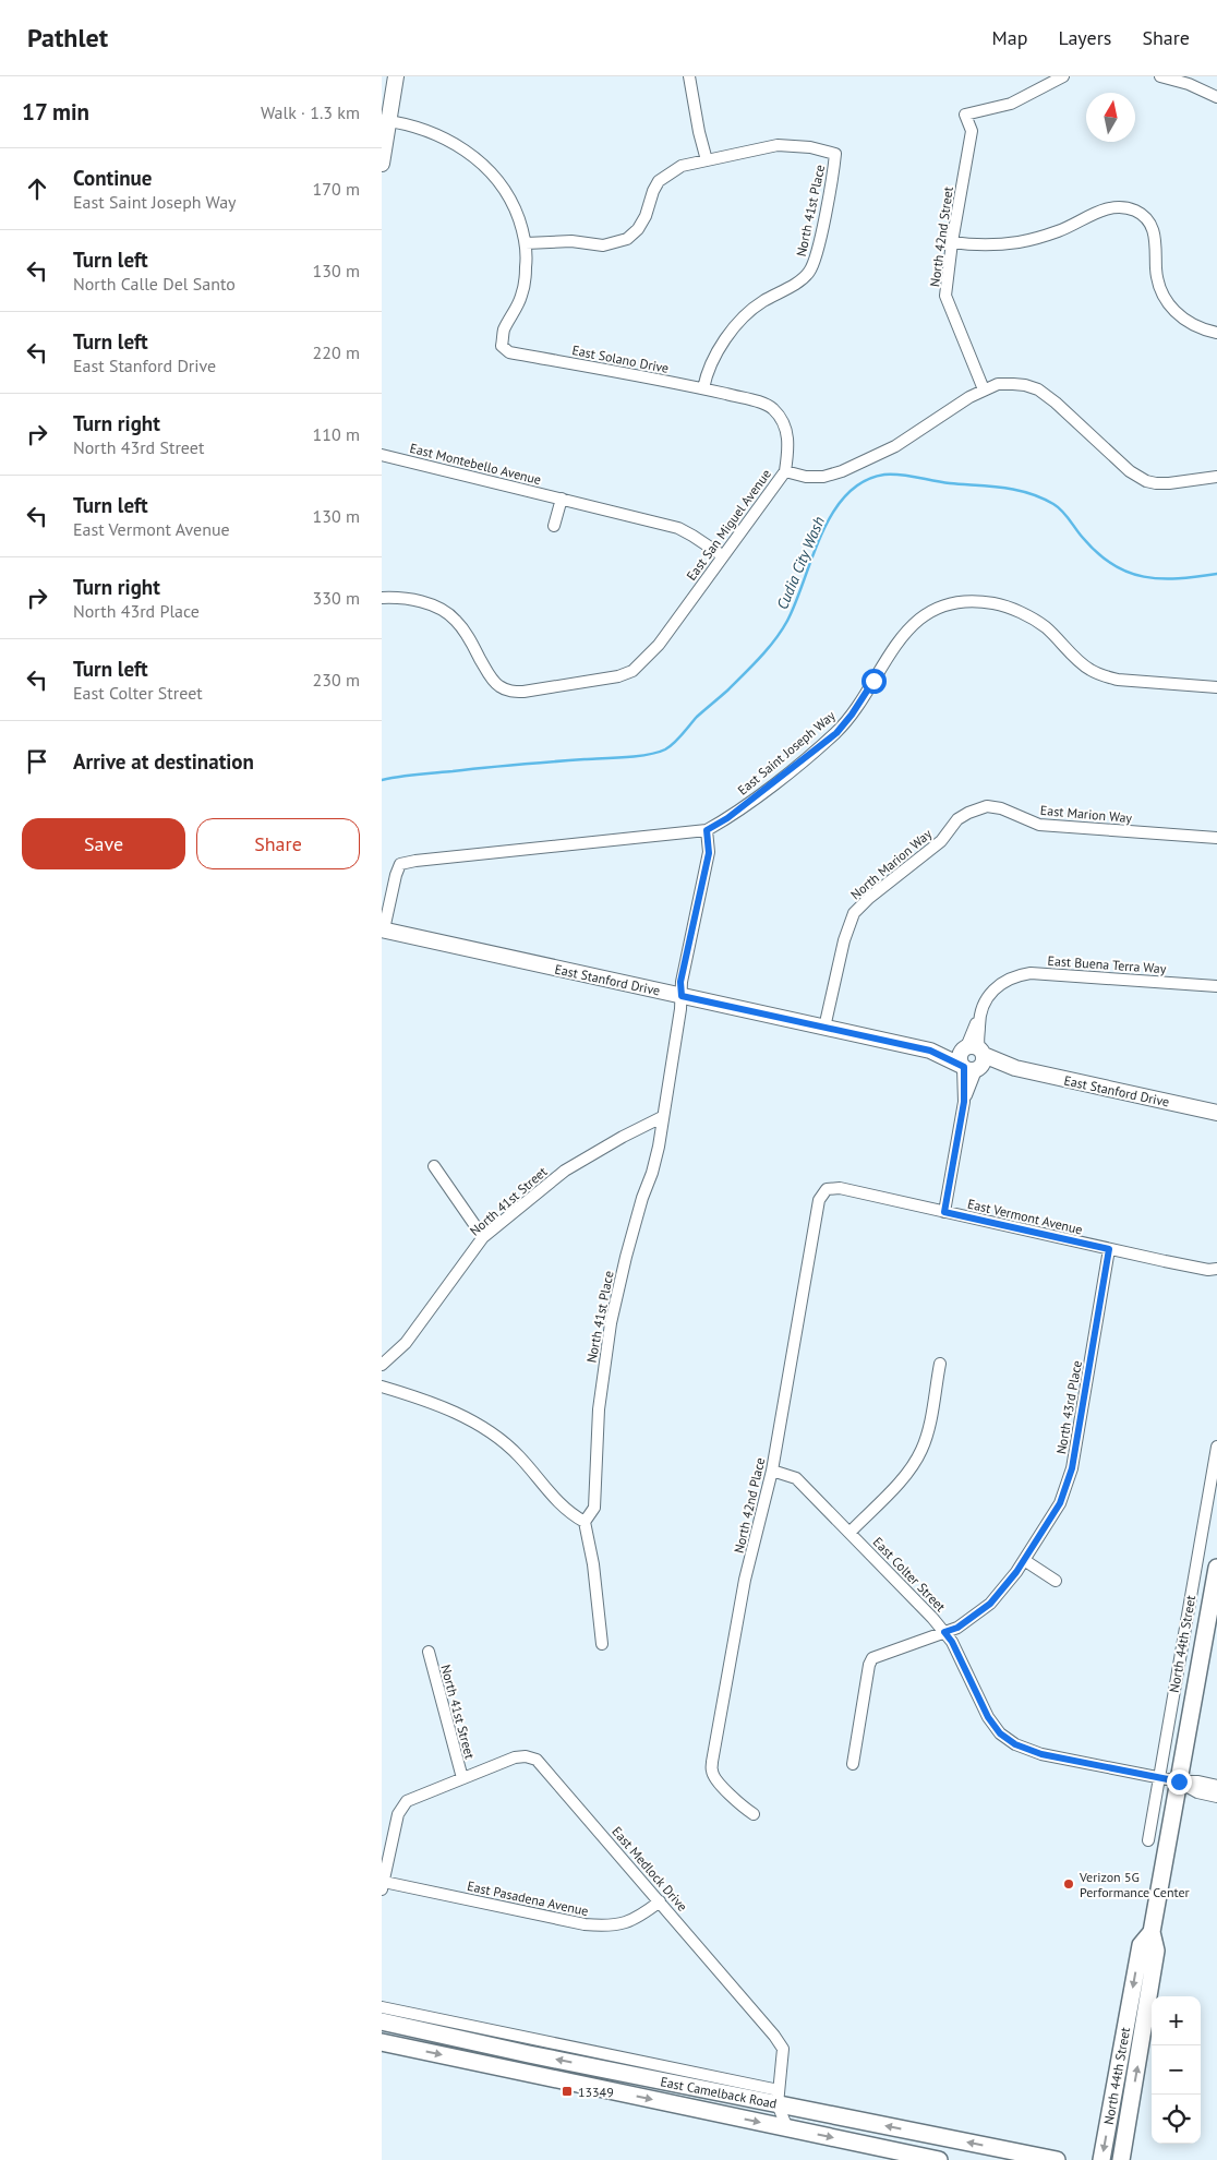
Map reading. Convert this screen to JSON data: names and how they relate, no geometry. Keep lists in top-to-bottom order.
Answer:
{
  "streets": {
    "main road": ["North 44th Street", "East Camelback Road"],
    "street": [
      "North 41st Place",
      "North 42nd Street",
      "East Solano Drive",
      "East Montebello Avenue",
      "East San Miguel Avenue",
      "East Saint Joseph Way",
      "East Marion Way",
      "North Marion Way",
      "East Buena Terra Way",
      "East Stanford Drive",
      "North 41st Street",
      "East Vermont Avenue",
      "North 43rd Place",
      "North 42nd Place",
      "East Colter Street",
      "East Medlock Drive",
      "East Pasadena Avenue"
    ]
  },
  "crossings": [
    ["North 41st Place", "East Solano Drive"],
    ["North 41st Place", "East Saint Joseph Way"],
    ["North 41st Place", "East Stanford Drive"],
    ["North 41st Place", "North 41st Street"],
    ["North 42nd Street", "East San Miguel Avenue"],
    ["East Solano Drive", "East San Miguel Avenue"],
    ["East Montebello Avenue", "East San Miguel Avenue"],
    ["East Saint Joseph Way", "East Stanford Drive"],
    ["East Marion Way", "North Marion Way"],
    ["North Marion Way", "East Stanford Drive"],
    ["East Buena Terra Way", "East Stanford Drive"],
    ["North 41st Street", "East Medlock Drive"],
    ["East Vermont Avenue", "North 43rd Place"],
    ["East Vermont Avenue", "North 42nd Place"],
    ["North 43rd Place", "East Colter Street"],
    ["North 42nd Place", "East Colter Street"],
    ["East Colter Street", "North 44th Street"],
    ["East Medlock Drive", "East Pasadena Avenue"],
    ["East Medlock Drive", "East Camelback Road"]
  ],
  "water": ["Cudia City Wash"],
  "places": {
    "other": ["Verizon 5G Performance Center"],
    "transit": ["13349"]
  },
  "north": "top",
  "page": {
    "header": "Pathlet",
    "nav": ["Map", "Layers", "Share"],
    "heading": ["17 min", "Walk · 1.3 km"],
    "list": [
      ["Continue", "East Saint Joseph Way", "170 m"],
      ["Turn left", "North Calle Del Santo", "130 m"],
      ["Turn left", "East Stanford Drive", "220 m"],
      ["Turn right", "North 43rd Street", "110 m"],
      ["Turn left", "East Vermont Avenue", "130 m"],
      ["Turn right", "North 43rd Place", "330 m"],
      ["Turn left", "East Colter Street", "230 m"],
      "Arrive at destination"
    ],
    "buttons": ["Save", "Share"],
    "map_buttons": ["+", "−"]
  }
}
